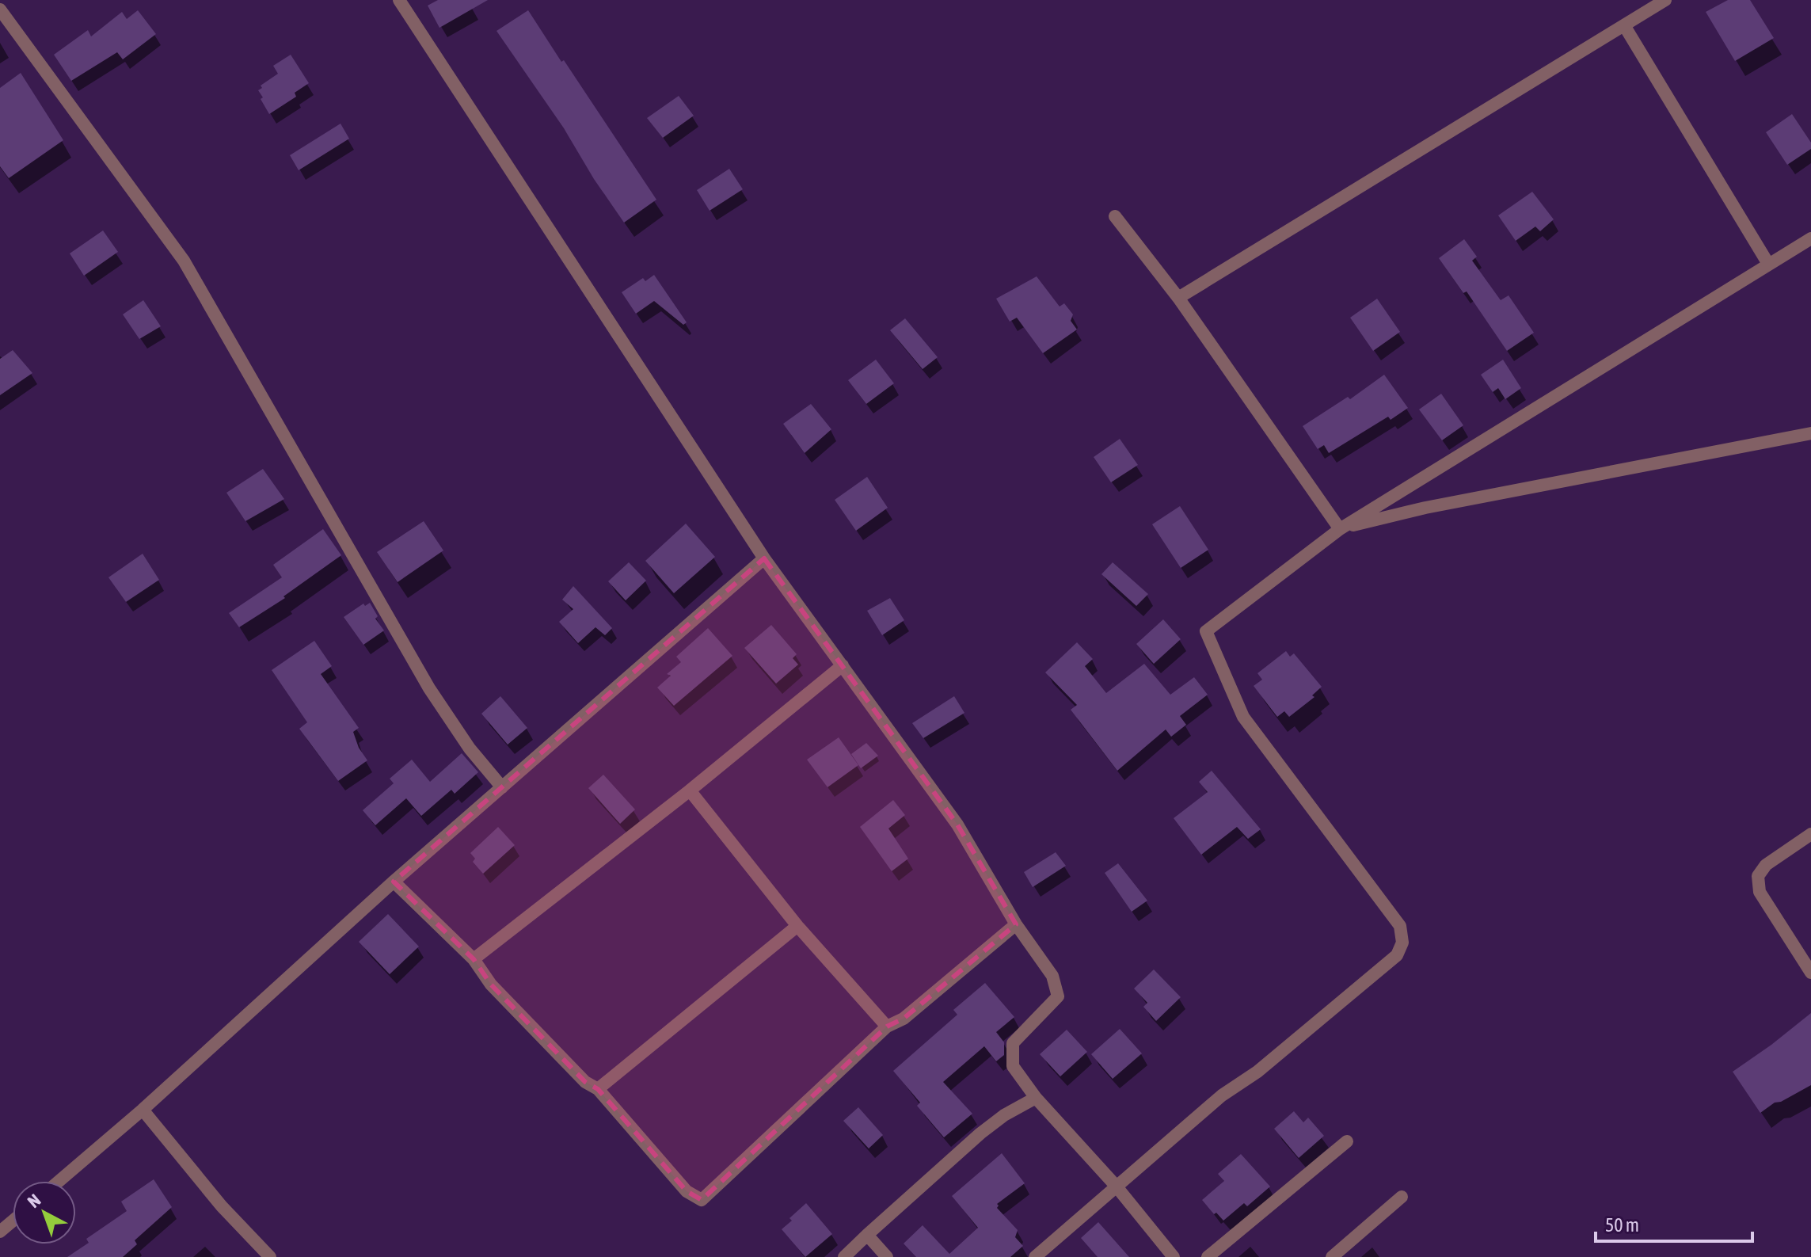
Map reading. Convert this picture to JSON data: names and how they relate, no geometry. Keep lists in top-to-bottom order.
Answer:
{
  "scale_bar": "50 m",
  "north": "top left"
}
